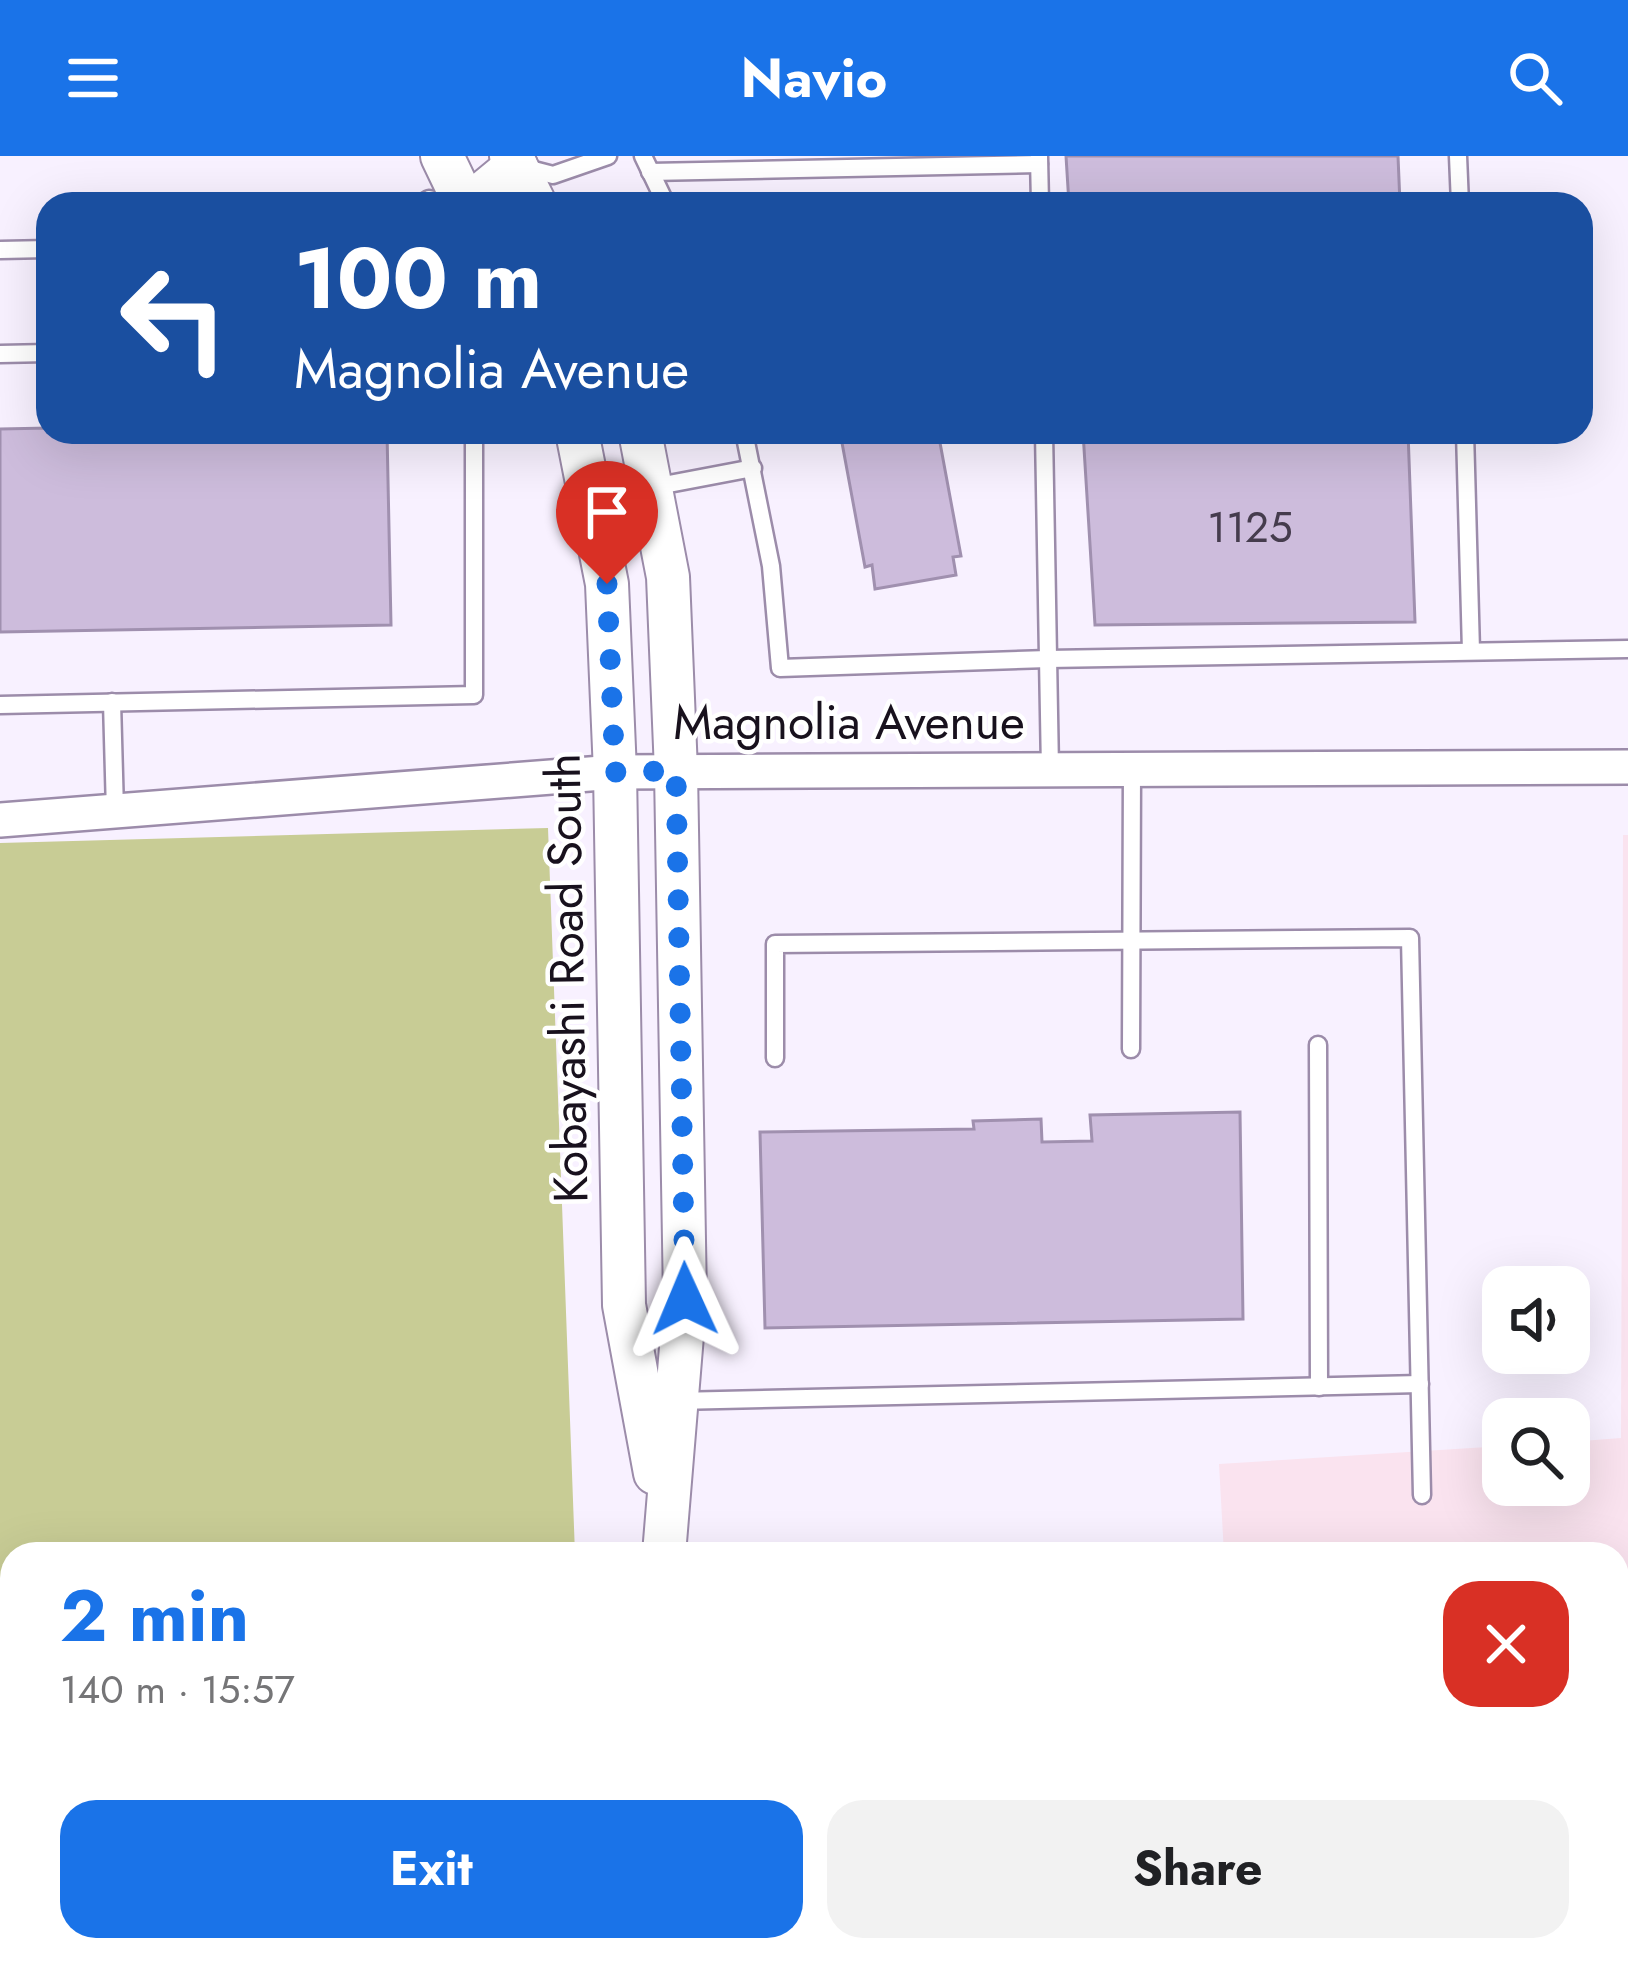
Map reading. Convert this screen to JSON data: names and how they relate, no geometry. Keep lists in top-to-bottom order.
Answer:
{
  "streets": {
    "street": ["Magnolia Avenue", "Kobayashi Road South"]
  },
  "crossings": [
    ["Magnolia Avenue", "Kobayashi Road South"]
  ],
  "house_numbers": ["1125"],
  "page": {
    "header": "Navio",
    "turn": ["100 m", "Magnolia Avenue"],
    "heading": ["2 min", "140 m · 15:57"],
    "buttons": ["Exit", "Share"]
  }
}
